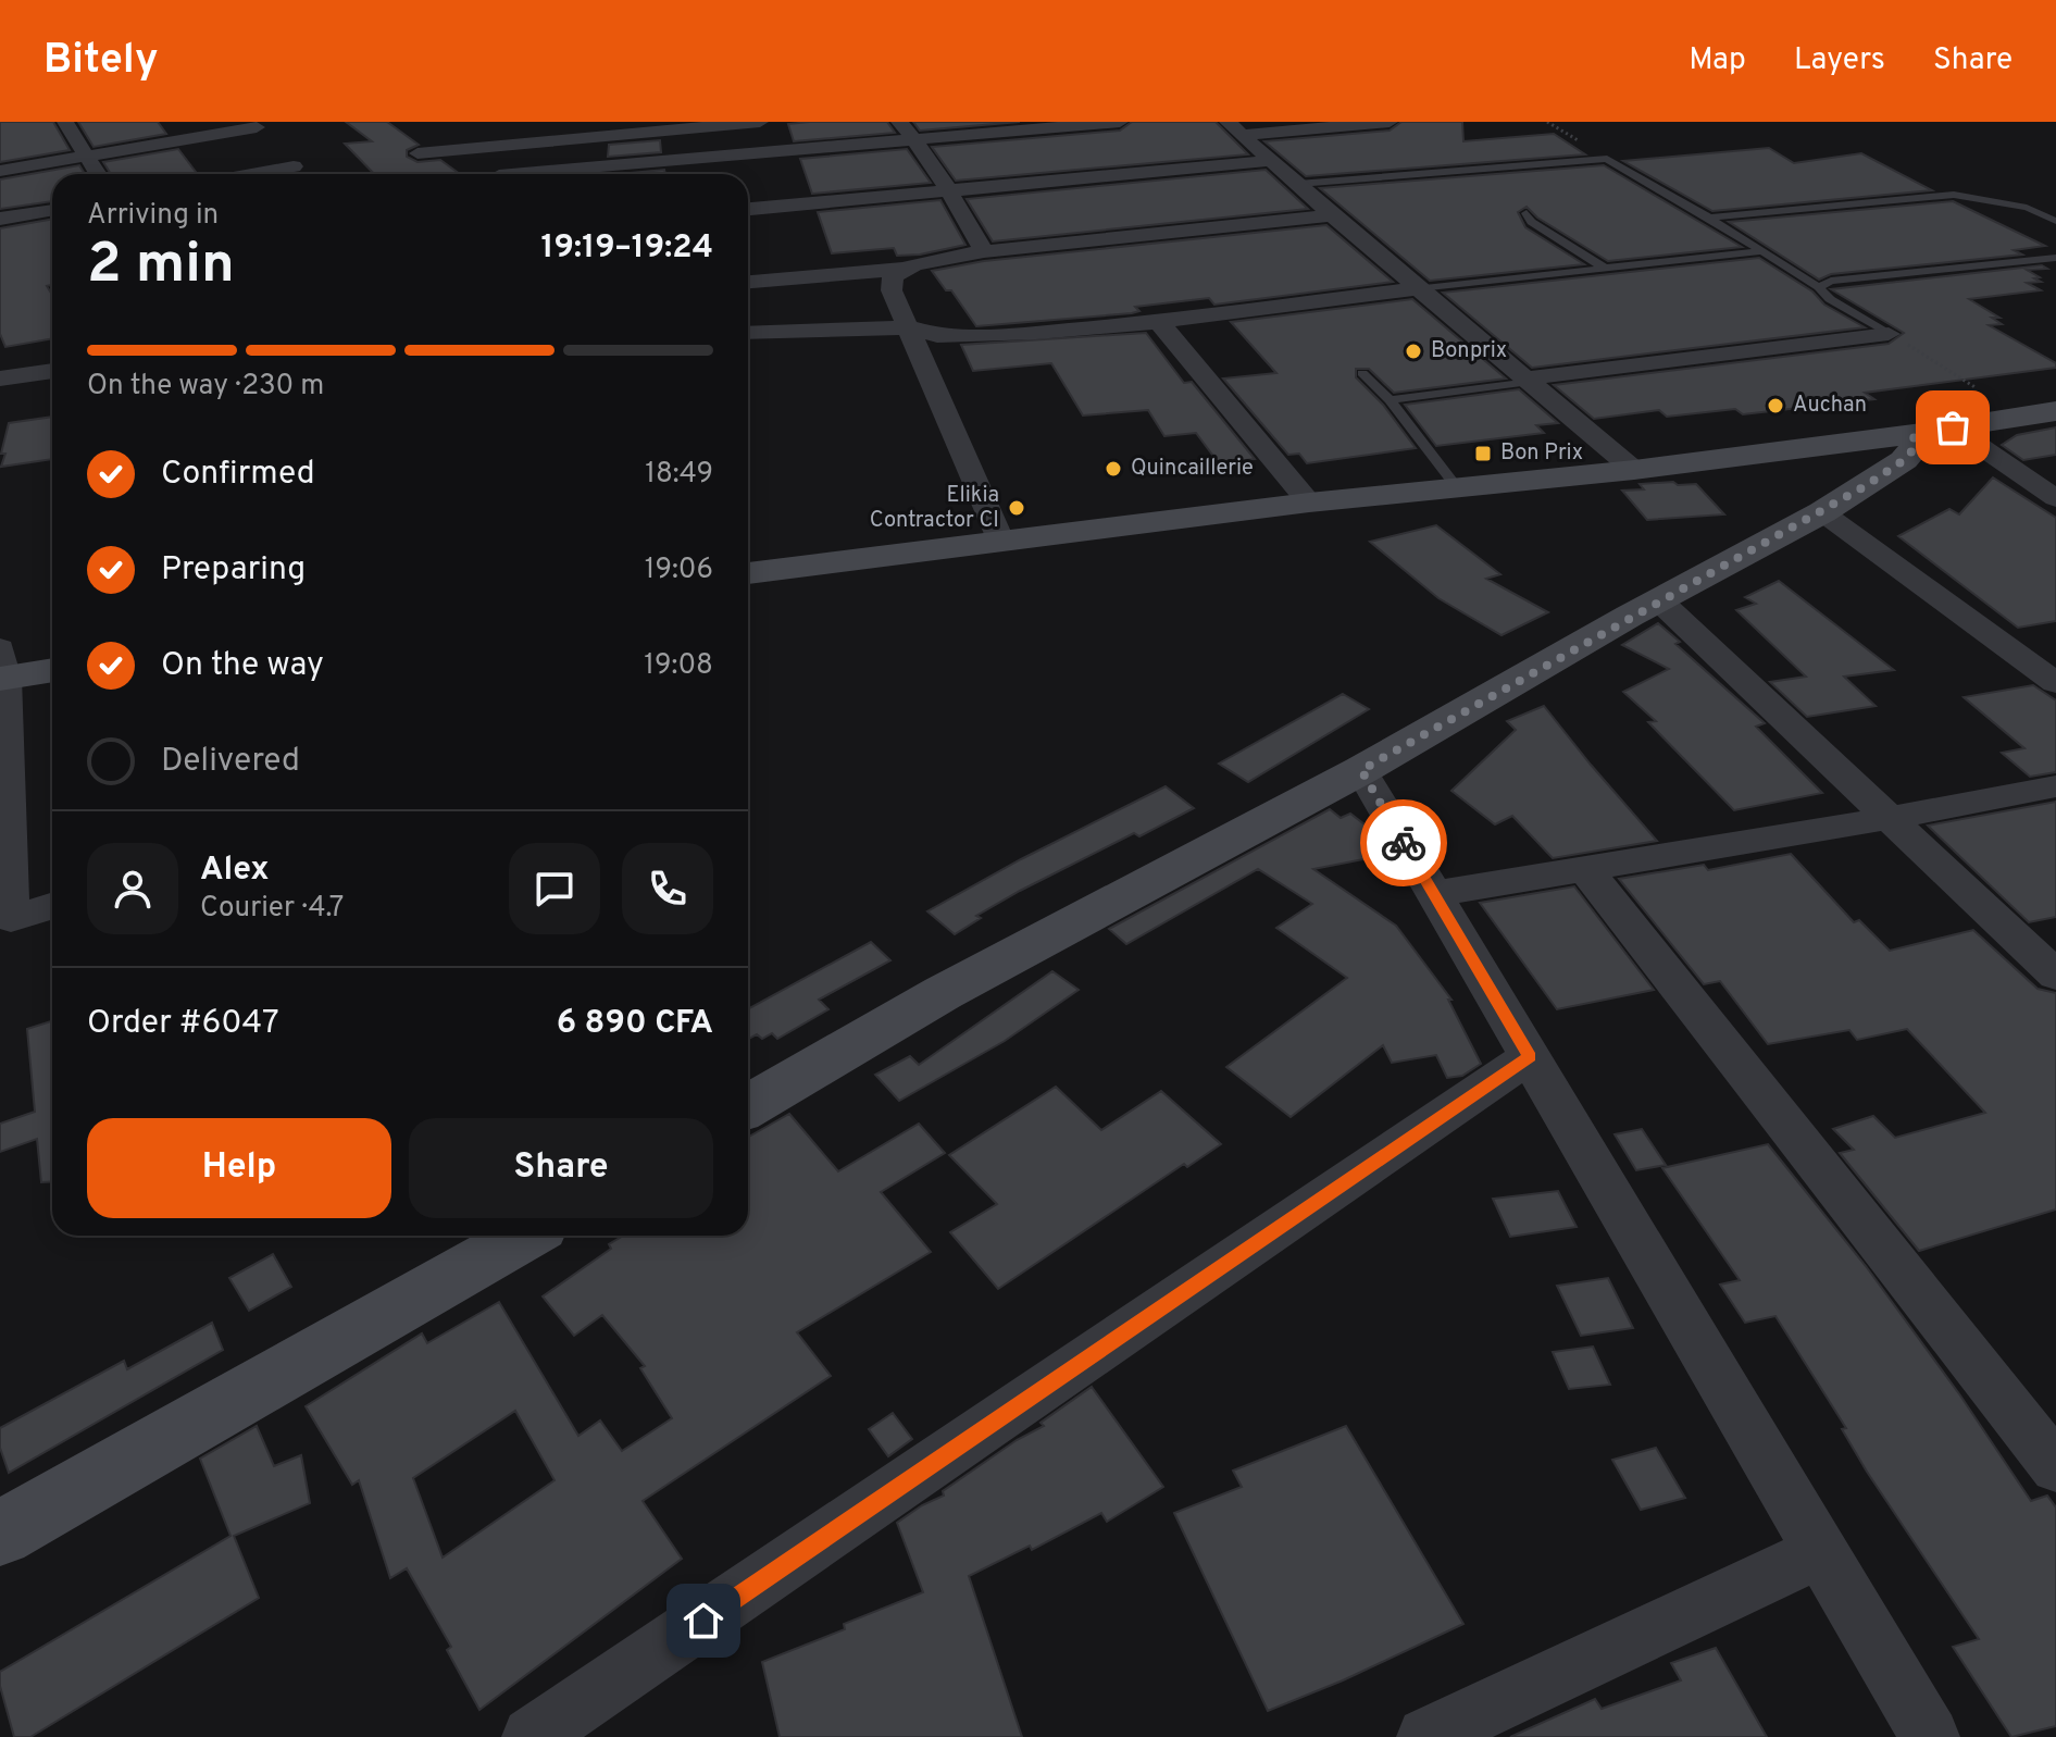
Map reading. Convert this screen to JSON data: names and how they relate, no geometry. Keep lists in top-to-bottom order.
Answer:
{
  "places": {
    "other": [
      "Bonprix",
      "Auchan",
      "Quincaillerie",
      "Elikia Contractor CI"
    ],
    "transit": ["Bon Prix"]
  },
  "page": {
    "header": "Bitely",
    "nav": ["Map", "Layers", "Share"],
    "heading": ["2 min", "Arriving in", "19:19–19:24"],
    "panel": [
      "Alex",
      "Courier · 4.7",
      "Order #6047",
      "6 890 CFA"
    ],
    "bar": "On the way · 230 m",
    "list": [
      ["Confirmed", "18:49"],
      ["Preparing", "19:06"],
      ["On the way", "19:08"],
      "Delivered"
    ],
    "buttons": ["Help", "Share"]
  }
}
